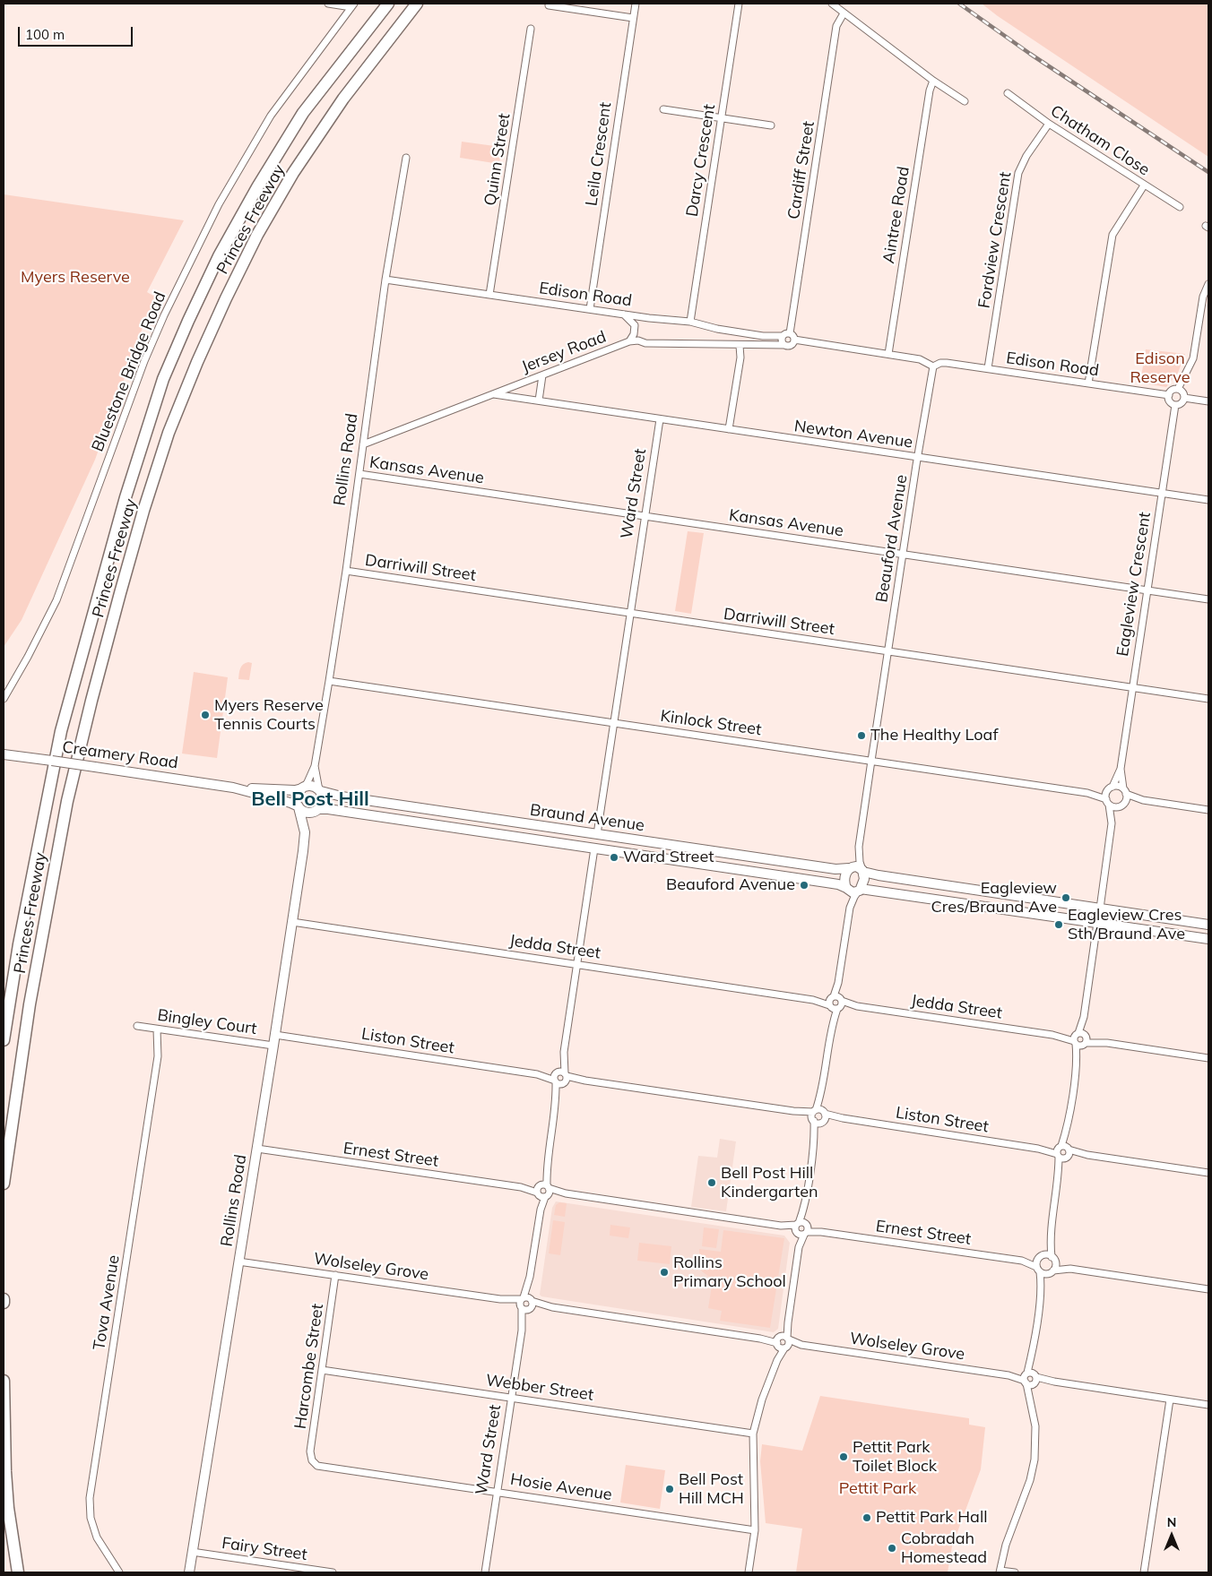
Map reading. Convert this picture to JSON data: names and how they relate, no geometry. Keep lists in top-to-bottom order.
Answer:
{
  "streets": {
    "highway": ["Princes Freeway"],
    "street": [
      "Chatham Close",
      "Leila Crescent",
      "Quinn Street",
      "Darcy Crescent",
      "Cardiff Street",
      "Aintree Road",
      "Fordview Crescent",
      "Edison Road",
      "Jersey Road",
      "Bluestone Bridge Road",
      "Newton Avenue",
      "Rollins Road",
      "Kansas Avenue",
      "Ward Street",
      "Beauford Avenue",
      "Darriwill Street",
      "Eagleview Crescent",
      "Kinlock Street",
      "Creamery Road",
      "Braund Avenue",
      "Jedda Street",
      "Bingley Court",
      "Liston Street",
      "Ernest Street",
      "Wolseley Grove",
      "Tova Avenue",
      "Harcombe Street",
      "Webber Street",
      "Hosie Avenue",
      "Fairy Street"
    ]
  },
  "crossings": [
    ["Chatham Close", "Fordview Crescent"],
    ["Leila Crescent", "Edison Road"],
    ["Quinn Street", "Edison Road"],
    ["Darcy Crescent", "Edison Road"],
    ["Cardiff Street", "Edison Road"],
    ["Cardiff Street", "Jersey Road"],
    ["Fordview Crescent", "Edison Road"],
    ["Edison Road", "Jersey Road"],
    ["Edison Road", "Rollins Road"],
    ["Edison Road", "Beauford Avenue"],
    ["Edison Road", "Eagleview Crescent"],
    ["Jersey Road", "Newton Avenue"],
    ["Jersey Road", "Rollins Road"],
    ["Newton Avenue", "Ward Street"],
    ["Newton Avenue", "Beauford Avenue"],
    ["Newton Avenue", "Eagleview Crescent"],
    ["Rollins Road", "Kansas Avenue"],
    ["Rollins Road", "Darriwill Street"],
    ["Rollins Road", "Kinlock Street"],
    ["Rollins Road", "Creamery Road"],
    ["Rollins Road", "Braund Avenue"],
    ["Rollins Road", "Jedda Street"],
    ["Rollins Road", "Bingley Court"],
    ["Rollins Road", "Liston Street"],
    ["Rollins Road", "Ernest Street"],
    ["Rollins Road", "Wolseley Grove"],
    ["Rollins Road", "Fairy Street"],
    ["Kansas Avenue", "Ward Street"],
    ["Kansas Avenue", "Beauford Avenue"],
    ["Kansas Avenue", "Eagleview Crescent"],
    ["Ward Street", "Darriwill Street"],
    ["Ward Street", "Kinlock Street"],
    ["Ward Street", "Braund Avenue"],
    ["Ward Street", "Jedda Street"],
    ["Ward Street", "Liston Street"],
    ["Ward Street", "Ernest Street"],
    ["Ward Street", "Wolseley Grove"],
    ["Ward Street", "Webber Street"],
    ["Ward Street", "Hosie Avenue"],
    ["Beauford Avenue", "Darriwill Street"],
    ["Beauford Avenue", "Kinlock Street"],
    ["Beauford Avenue", "Braund Avenue"],
    ["Darriwill Street", "Eagleview Crescent"],
    ["Eagleview Crescent", "Kinlock Street"],
    ["Creamery Road", "Braund Avenue"],
    ["Bingley Court", "Tova Avenue"],
    ["Wolseley Grove", "Harcombe Street"],
    ["Harcombe Street", "Webber Street"],
    ["Harcombe Street", "Hosie Avenue"]
  ],
  "districts": ["Bell Post Hill"],
  "parks": ["Myers Reserve", "Edison Reserve", "Pettit Park"],
  "places": [
    "Myers Reserve Tennis Courts",
    "The Healthy Loaf",
    "Ward Street",
    "Beauford Avenue",
    "Eagleview Cres/Braund Ave",
    "Eagleview Cres Sth/Braund Ave",
    "Bell Post Hill Kindergarten",
    "Rollins Primary School",
    "Pettit Park Toilet Block",
    "Bell Post Hill MCH",
    "Pettit Park Hall",
    "Cobradah Homestead"
  ],
  "scale_bar": "100 m",
  "north": "top"
}
